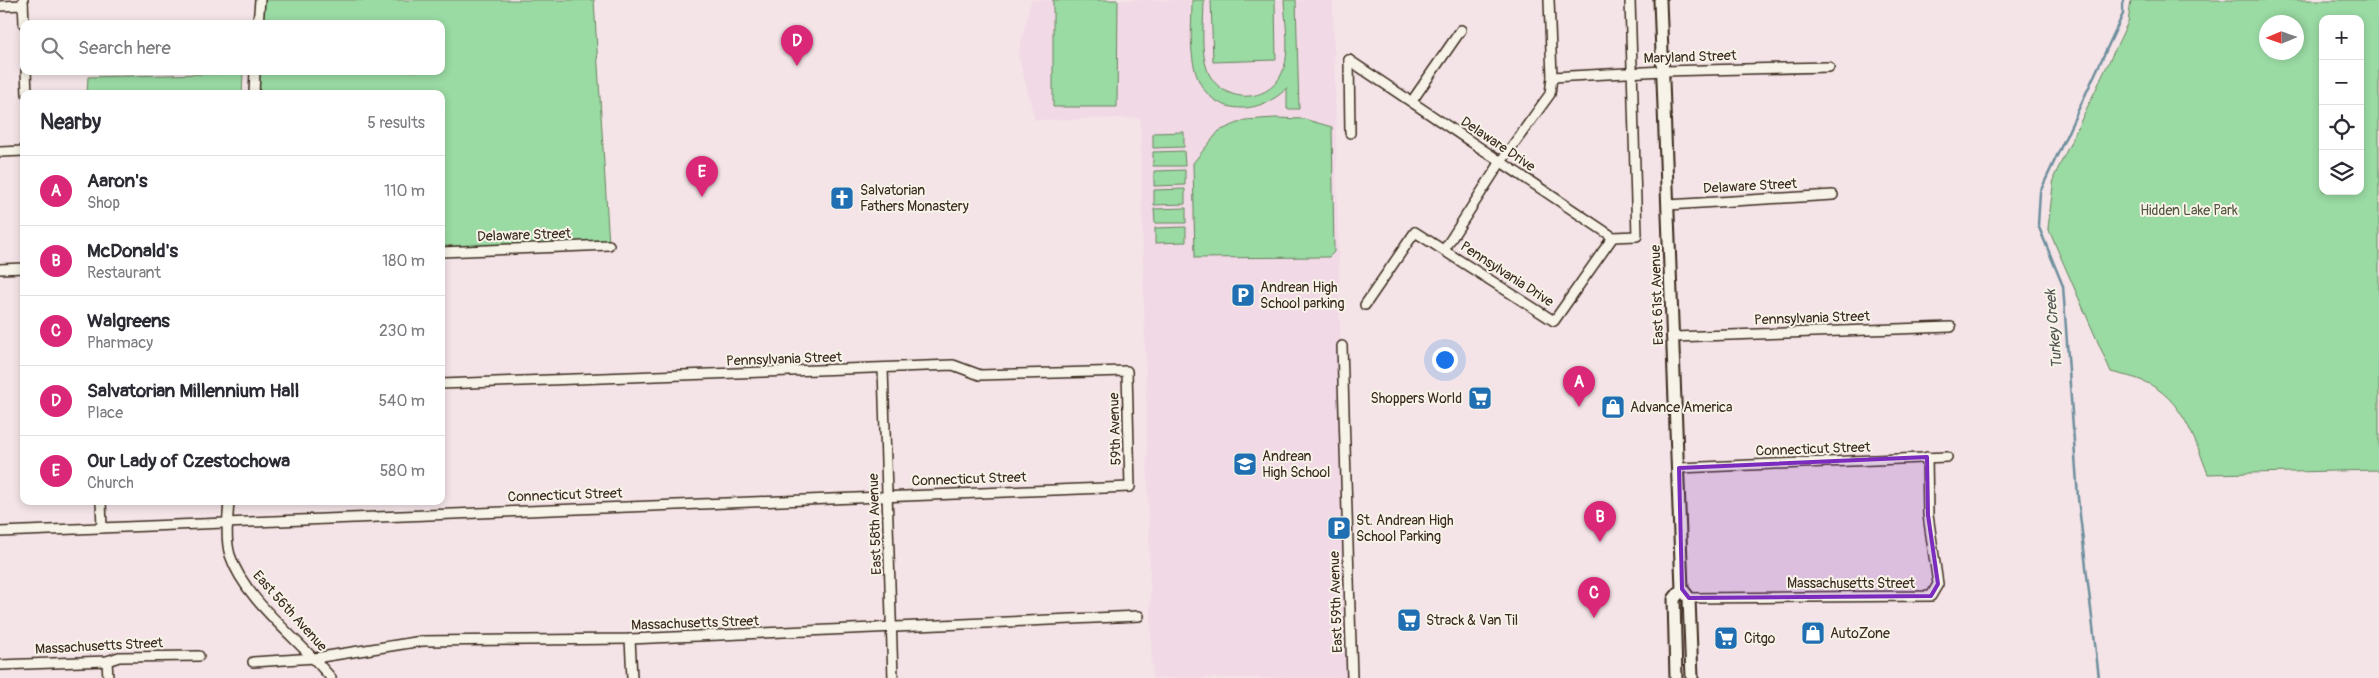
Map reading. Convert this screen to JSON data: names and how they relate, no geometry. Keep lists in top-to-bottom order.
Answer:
{
  "streets": {
    "main road": ["East 61st Avenue"],
    "street": [
      "Maryland Street",
      "Delaware Drive",
      "Delaware Street",
      "Pennsylvania Drive",
      "Pennsylvania Street",
      "59th Avenue",
      "Connecticut Street",
      "East 58th Avenue",
      "Massachusetts Street",
      "East 59th Avenue",
      "East 56th Avenue"
    ]
  },
  "crossings": [
    ["Maryland Street", "East 61st Avenue"],
    ["Delaware Drive", "Pennsylvania Drive"],
    ["Delaware Street", "East 61st Avenue"],
    ["East 61st Avenue", "Pennsylvania Street"],
    ["East 61st Avenue", "Connecticut Street"],
    ["East 61st Avenue", "Massachusetts Street"],
    ["Pennsylvania Street", "59th Avenue"],
    ["Pennsylvania Street", "East 58th Avenue"],
    ["59th Avenue", "Connecticut Street"],
    ["Connecticut Street", "East 58th Avenue"],
    ["Connecticut Street", "Massachusetts Street"],
    ["Connecticut Street", "East 56th Avenue"],
    ["East 58th Avenue", "Massachusetts Street"],
    ["Massachusetts Street", "East 56th Avenue"]
  ],
  "water": ["Turkey Creek"],
  "parks": ["Hidden Lake Park"],
  "places": {
    "church": ["Salvatorian Fathers Monastery"],
    "parking": ["Andrean High School parking", "St. Andrean High School Parking"],
    "supermarket": ["Shoppers World", "Strack & Van Til", "Citgo"],
    "shop": ["Advance America", "AutoZone"],
    "school or university": ["Andrean High School"]
  },
  "north": "left",
  "page": {
    "map_buttons": ["+", "−"],
    "search": "Search here",
    "pins": [
      "D",
      "E",
      "A",
      "B",
      "C"
    ],
    "heading": ["Nearby", "5 results"],
    "list": [
      {
        "mark": "A",
        "name": "Aaron's",
        "note": "Shop",
        "value": "110 m"
      },
      {
        "mark": "B",
        "name": "McDonald's",
        "note": "Restaurant",
        "value": "180 m"
      },
      {
        "mark": "C",
        "name": "Walgreens",
        "note": "Pharmacy",
        "value": "230 m"
      },
      {
        "mark": "D",
        "name": "Salvatorian Millennium Hall",
        "note": "Place",
        "value": "540 m"
      },
      {
        "mark": "E",
        "name": "Our Lady of Czestochowa",
        "note": "Church",
        "value": "580 m"
      }
    ]
  }
}
